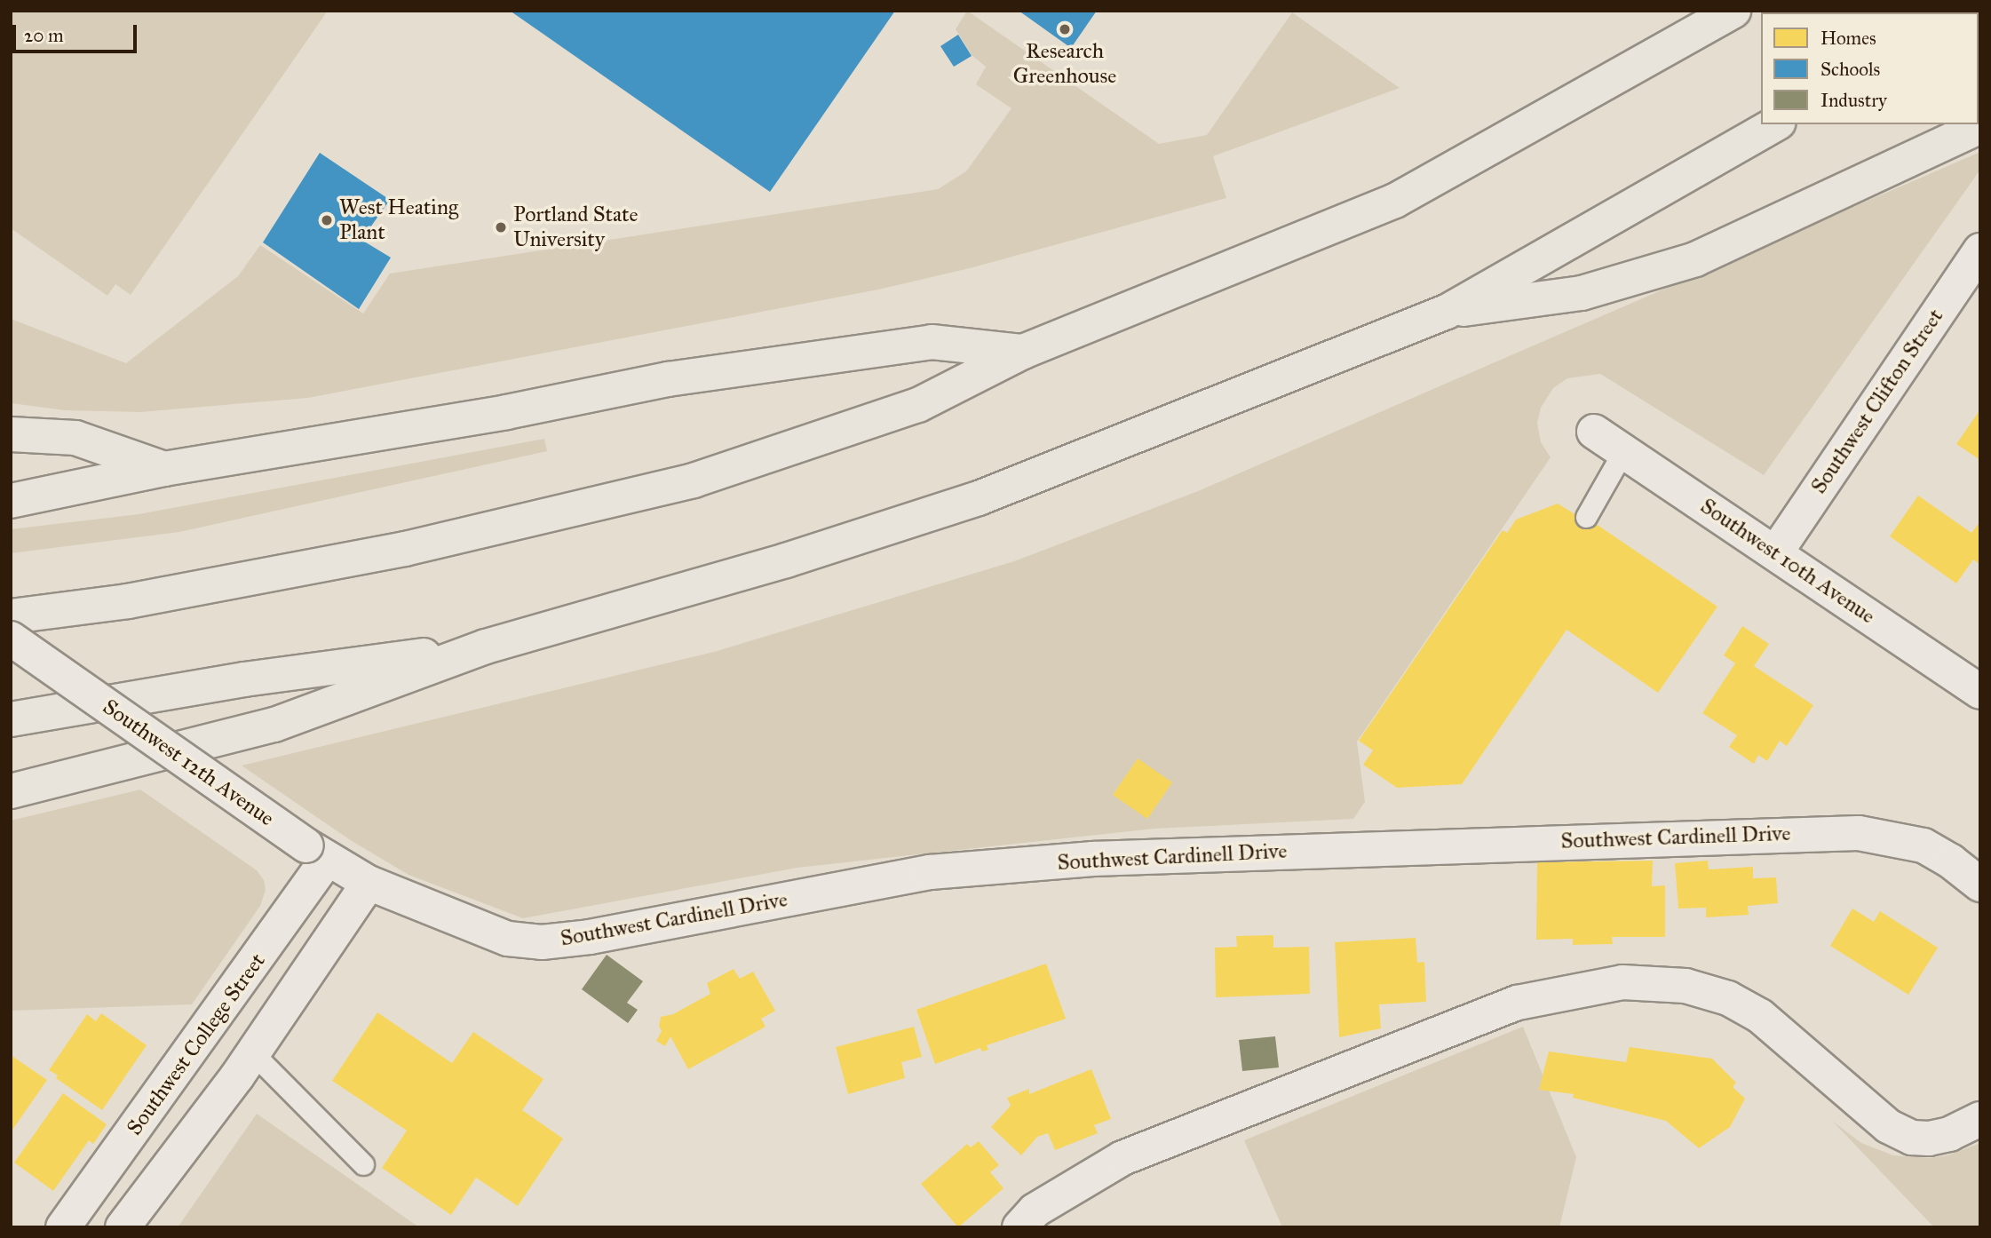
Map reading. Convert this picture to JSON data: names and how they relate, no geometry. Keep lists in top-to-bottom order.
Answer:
{
  "streets": {
    "street": [
      "Southwest Clifton Street",
      "Southwest 10th Avenue",
      "Southwest 12th Avenue",
      "Southwest Cardinell Drive",
      "Southwest College Street"
    ]
  },
  "crossings": [
    ["Southwest Clifton Street", "Southwest 10th Avenue"],
    ["Southwest 12th Avenue", "Southwest Cardinell Drive"],
    ["Southwest 12th Avenue", "Southwest College Street"]
  ],
  "places": ["Research Greenhouse", "West Heating Plant", "Portland State University"],
  "legend": ["Homes", "Schools", "Industry"],
  "scale_bar": "20 m"
}
